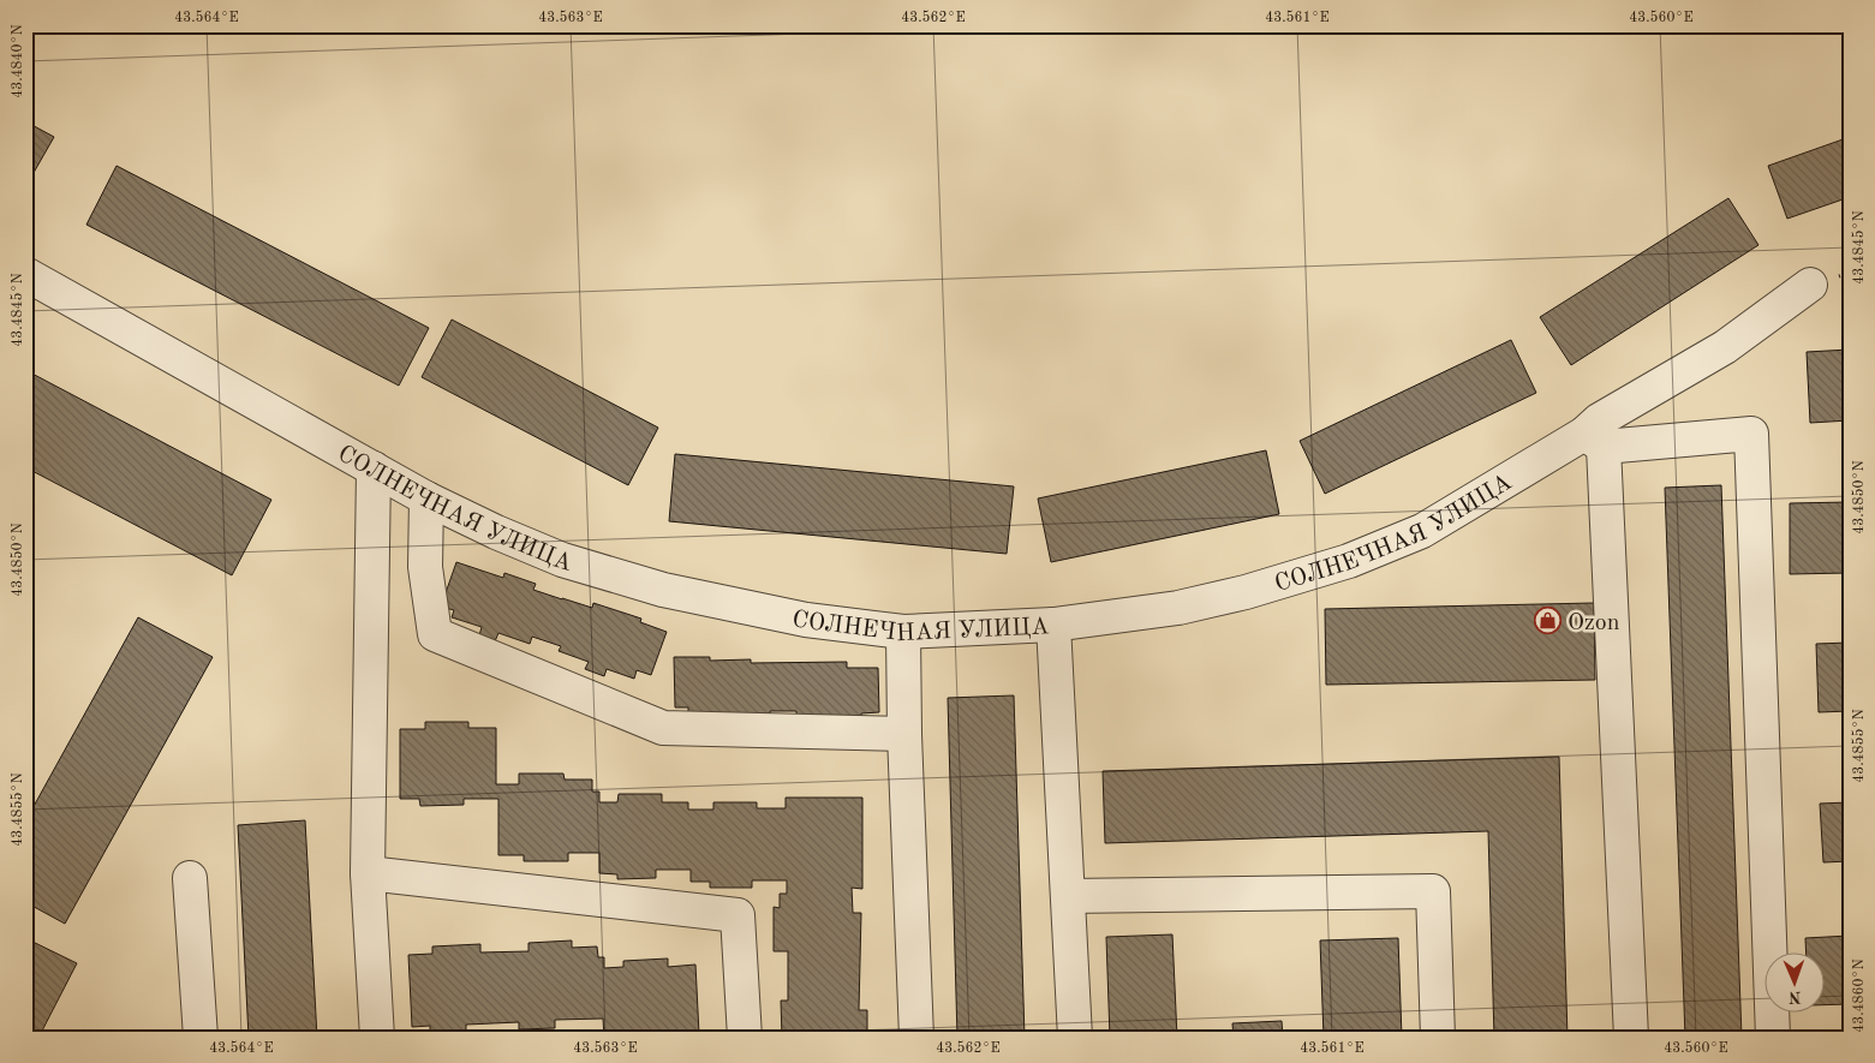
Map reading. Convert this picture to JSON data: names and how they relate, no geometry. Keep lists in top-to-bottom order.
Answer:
{
  "streets": {
    "street": ["СОЛНЕЧНАЯ УЛИЦА"]
  },
  "places": {
    "shop": ["Ozon"]
  },
  "north": "bottom",
  "coordinates": [
    "43.564°E",
    "43.563°E",
    "43.562°E",
    "43.561°E",
    "43.560°E",
    "43.4840°N",
    "43.4845°N",
    "43.4850°N",
    "43.4855°N",
    "43.4860°N"
  ]
}
